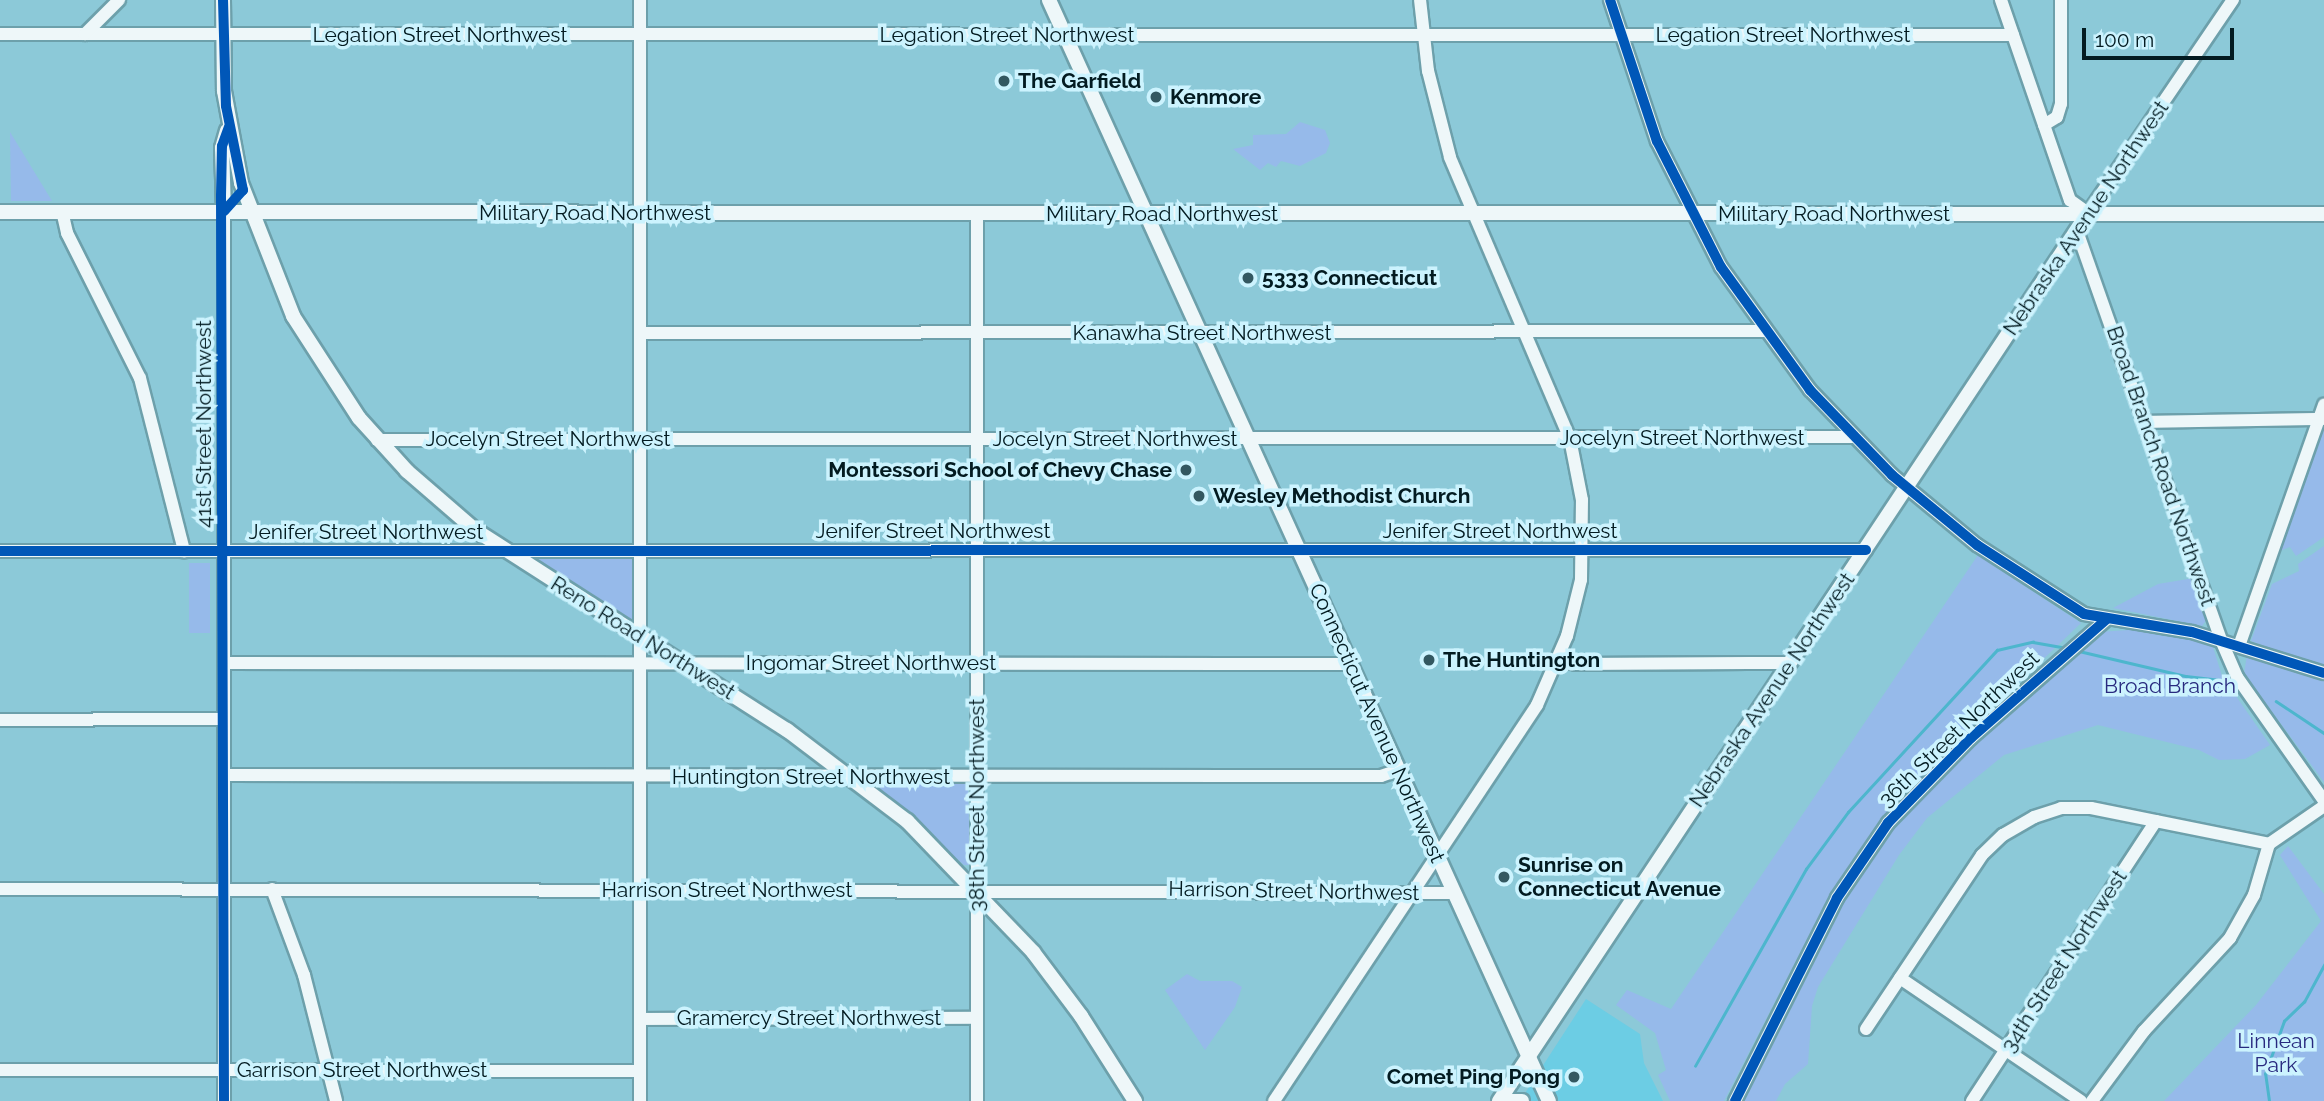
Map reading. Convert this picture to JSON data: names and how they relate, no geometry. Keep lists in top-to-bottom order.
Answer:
{
  "streets": {
    "main road": [
      "Military Road Northwest",
      "Nebraska Avenue Northwest",
      "41st Street Northwest",
      "Reno Road Northwest",
      "Connecticut Avenue Northwest"
    ],
    "street": [
      "Legation Street Northwest",
      "Kanawha Street Northwest",
      "Jocelyn Street Northwest",
      "Broad Branch Road Northwest",
      "Jenifer Street Northwest",
      "Ingomar Street Northwest",
      "36th Street Northwest",
      "Huntington Street Northwest",
      "38th Street Northwest",
      "Harrison Street Northwest",
      "34th Street Northwest",
      "Gramercy Street Northwest",
      "Garrison Street Northwest"
    ]
  },
  "crossings": [
    ["Legation Street Northwest", "41st Street Northwest"],
    ["Legation Street Northwest", "Connecticut Avenue Northwest"],
    ["Military Road Northwest", "Nebraska Avenue Northwest"],
    ["Military Road Northwest", "41st Street Northwest"],
    ["Military Road Northwest", "Reno Road Northwest"],
    ["Military Road Northwest", "Connecticut Avenue Northwest"],
    ["Military Road Northwest", "38th Street Northwest"],
    ["Nebraska Avenue Northwest", "Broad Branch Road Northwest"],
    ["Nebraska Avenue Northwest", "Jenifer Street Northwest"],
    ["Nebraska Avenue Northwest", "Connecticut Avenue Northwest"],
    ["Kanawha Street Northwest", "Connecticut Avenue Northwest"],
    ["Kanawha Street Northwest", "38th Street Northwest"],
    ["41st Street Northwest", "Jenifer Street Northwest"],
    ["41st Street Northwest", "Reno Road Northwest"],
    ["41st Street Northwest", "Ingomar Street Northwest"],
    ["41st Street Northwest", "Huntington Street Northwest"],
    ["41st Street Northwest", "Harrison Street Northwest"],
    ["41st Street Northwest", "Garrison Street Northwest"],
    ["Jocelyn Street Northwest", "Reno Road Northwest"],
    ["Jocelyn Street Northwest", "Connecticut Avenue Northwest"],
    ["Jocelyn Street Northwest", "38th Street Northwest"],
    ["Jenifer Street Northwest", "Reno Road Northwest"],
    ["Jenifer Street Northwest", "Connecticut Avenue Northwest"],
    ["Jenifer Street Northwest", "38th Street Northwest"],
    ["Reno Road Northwest", "Ingomar Street Northwest"],
    ["Reno Road Northwest", "Huntington Street Northwest"],
    ["Reno Road Northwest", "38th Street Northwest"],
    ["Reno Road Northwest", "Harrison Street Northwest"],
    ["Ingomar Street Northwest", "Connecticut Avenue Northwest"],
    ["Ingomar Street Northwest", "38th Street Northwest"],
    ["Connecticut Avenue Northwest", "Huntington Street Northwest"],
    ["Connecticut Avenue Northwest", "Harrison Street Northwest"],
    ["Huntington Street Northwest", "38th Street Northwest"],
    ["38th Street Northwest", "Harrison Street Northwest"],
    ["38th Street Northwest", "Gramercy Street Northwest"]
  ],
  "parks": ["Broad Branch", "Linnean Park"],
  "places": [
    "The Garfield",
    "Kenmore",
    "5333 Connecticut",
    "Montessori School of Chevy Chase",
    "Wesley Methodist Church",
    "The Huntington",
    "Sunrise on Connecticut Avenue",
    "Comet Ping Pong"
  ],
  "scale_bar": "100 m"
}
